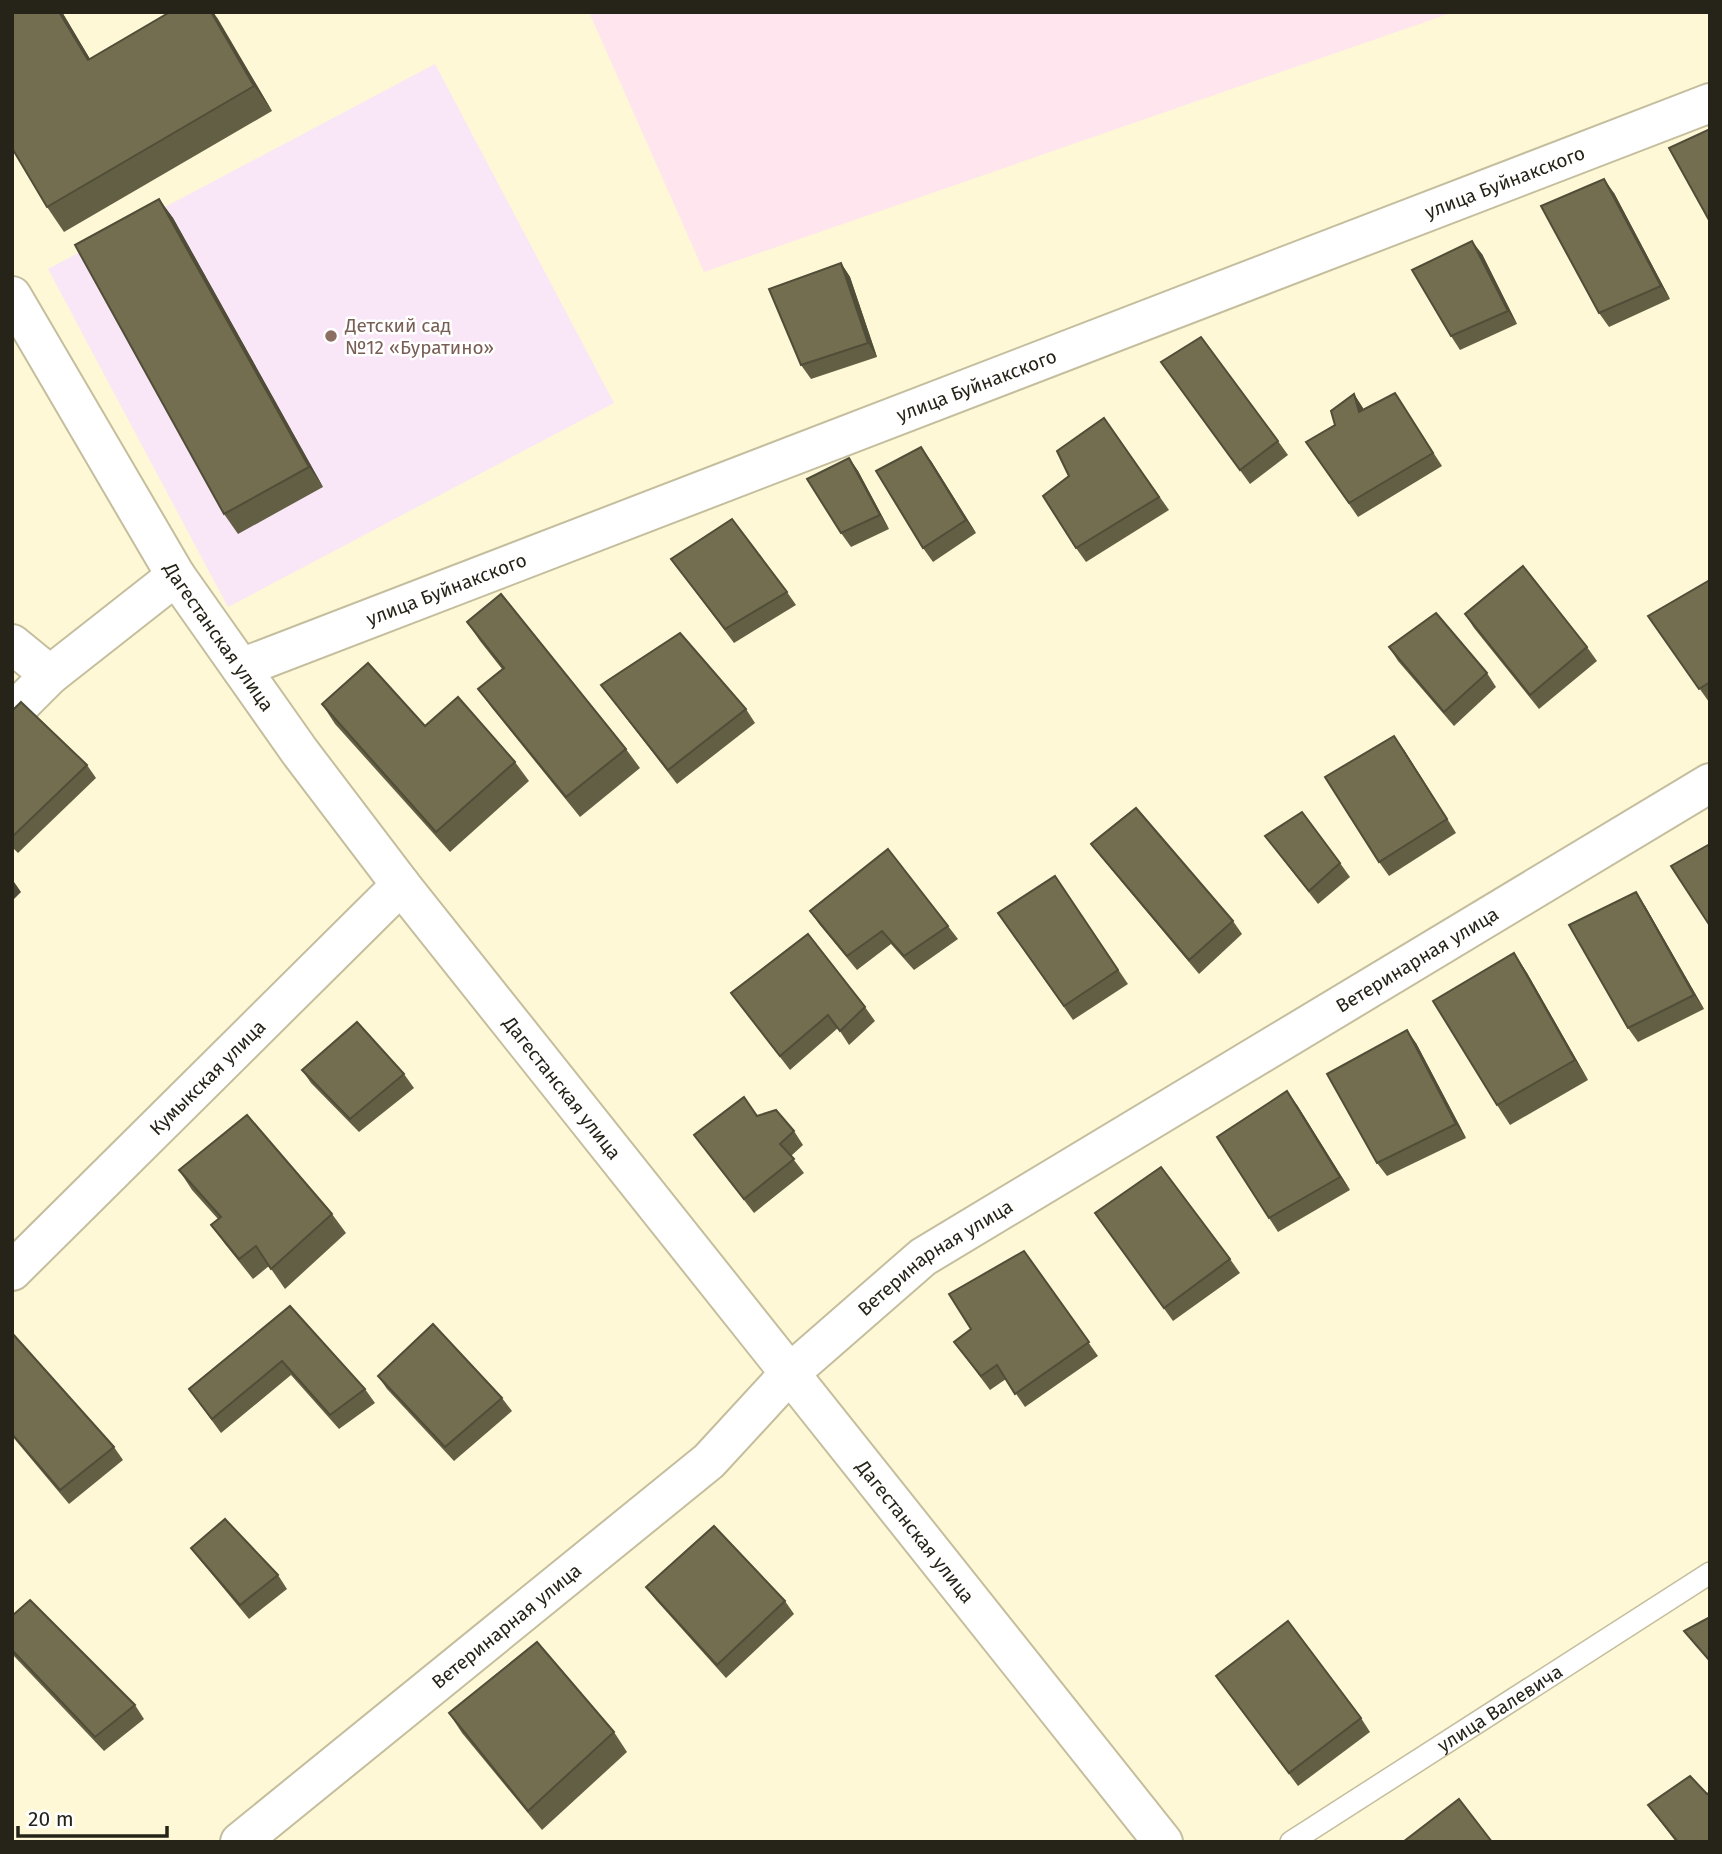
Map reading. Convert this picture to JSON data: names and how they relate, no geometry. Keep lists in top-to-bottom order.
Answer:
{
  "streets": {
    "street": [
      "улица Буйнакского",
      "Дагестанская улица",
      "Ветеринарная улица",
      "Кумыкская улица"
    ],
    "lane": ["улица Валевича"]
  },
  "crossings": [
    ["улица Буйнакского", "Дагестанская улица"],
    ["Дагестанская улица", "Ветеринарная улица"],
    ["Дагестанская улица", "Кумыкская улица"]
  ],
  "places": ["Детский сад №12 «Буратино»"],
  "scale_bar": "20 m"
}
